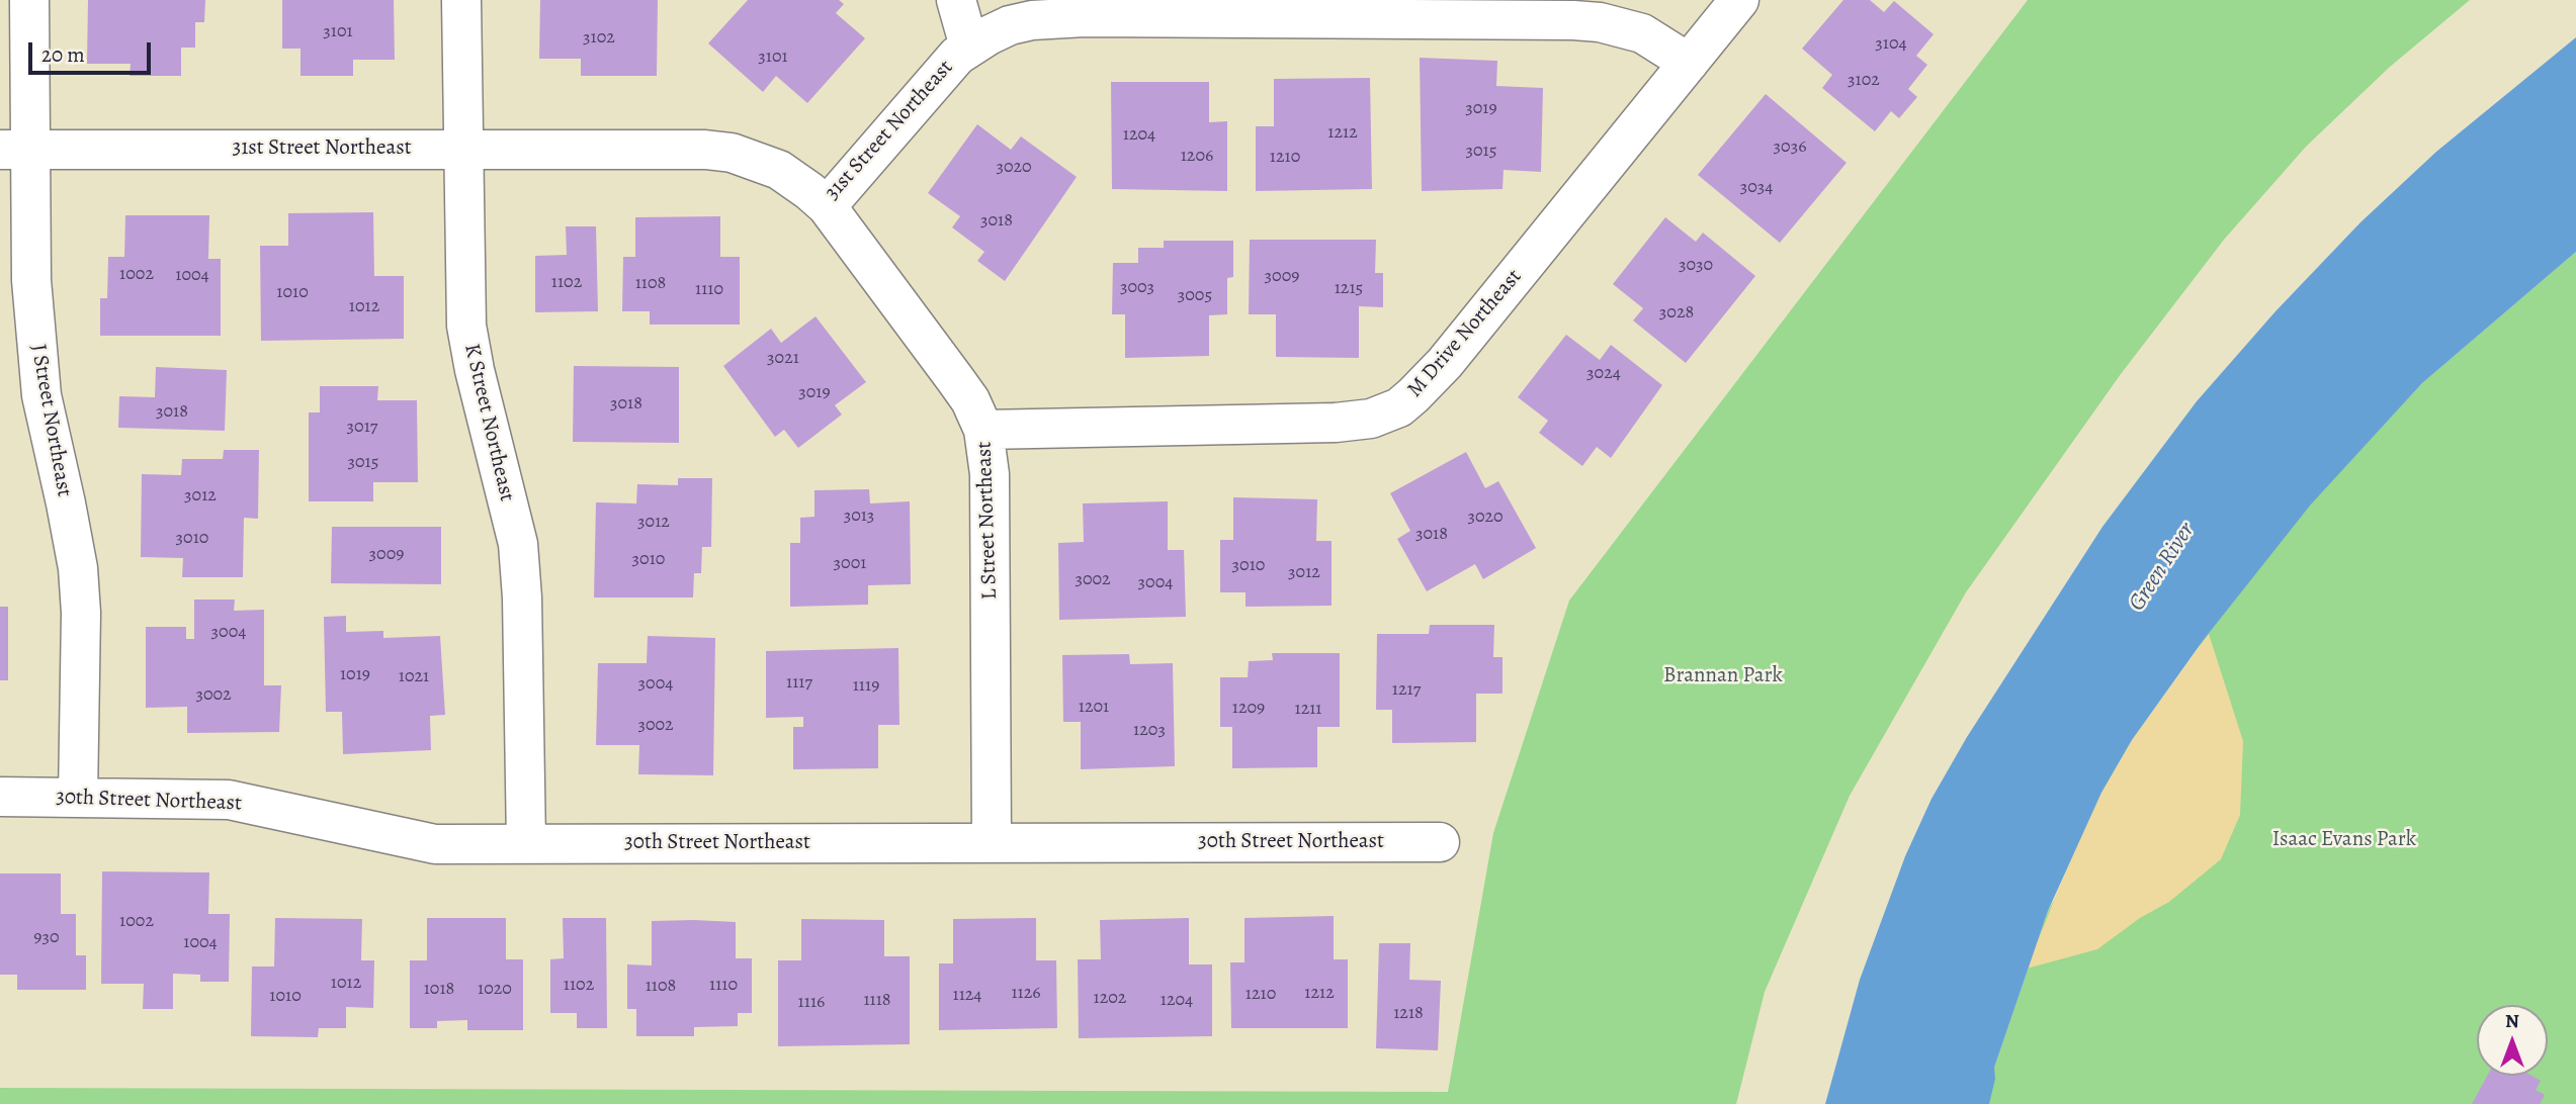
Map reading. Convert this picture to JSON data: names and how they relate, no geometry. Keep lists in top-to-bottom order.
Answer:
{
  "streets": {
    "street": [
      "31st Street Northeast",
      "M Drive Northeast",
      "J Street Northeast",
      "K Street Northeast",
      "L Street Northeast",
      "30th Street Northeast"
    ]
  },
  "crossings": [
    ["31st Street Northeast", "M Drive Northeast"],
    ["31st Street Northeast", "J Street Northeast"],
    ["31st Street Northeast", "K Street Northeast"],
    ["31st Street Northeast", "L Street Northeast"],
    ["M Drive Northeast", "L Street Northeast"],
    ["J Street Northeast", "30th Street Northeast"],
    ["K Street Northeast", "30th Street Northeast"],
    ["L Street Northeast", "30th Street Northeast"]
  ],
  "water": ["Green River"],
  "parks": ["Brannan Park", "Isaac Evans Park"],
  "house_numbers": [
    "3101",
    "3102",
    "3104",
    "3101",
    "3102",
    "3019",
    "1212",
    "1204",
    "3036",
    "3015",
    "1206",
    "1210",
    "3020",
    "3034",
    "3018",
    "3030",
    "1002",
    "1004",
    "3009",
    "1102",
    "1108",
    "3003",
    "1215",
    "1110",
    "1010",
    "3005",
    "1012",
    "3028",
    "3021",
    "3024",
    "3019",
    "3018",
    "3018",
    "3017",
    "3015",
    "3012",
    "3013",
    "3020",
    "3012",
    "3018",
    "3010",
    "3009",
    "3010",
    "3001",
    "3010",
    "3012",
    "3002",
    "3004",
    "3004",
    "1019",
    "1021",
    "1117",
    "3004",
    "1119",
    "1217",
    "3002",
    "1201",
    "1209",
    "1211",
    "3002",
    "1203",
    "1002",
    "930",
    "1004",
    "1012",
    "1102",
    "1110",
    "1108",
    "1018",
    "1020",
    "1126",
    "1212",
    "1210",
    "1124",
    "1010",
    "1202",
    "1118",
    "1204",
    "1116",
    "1218"
  ],
  "scale_bar": "20 m",
  "north": "top"
}
